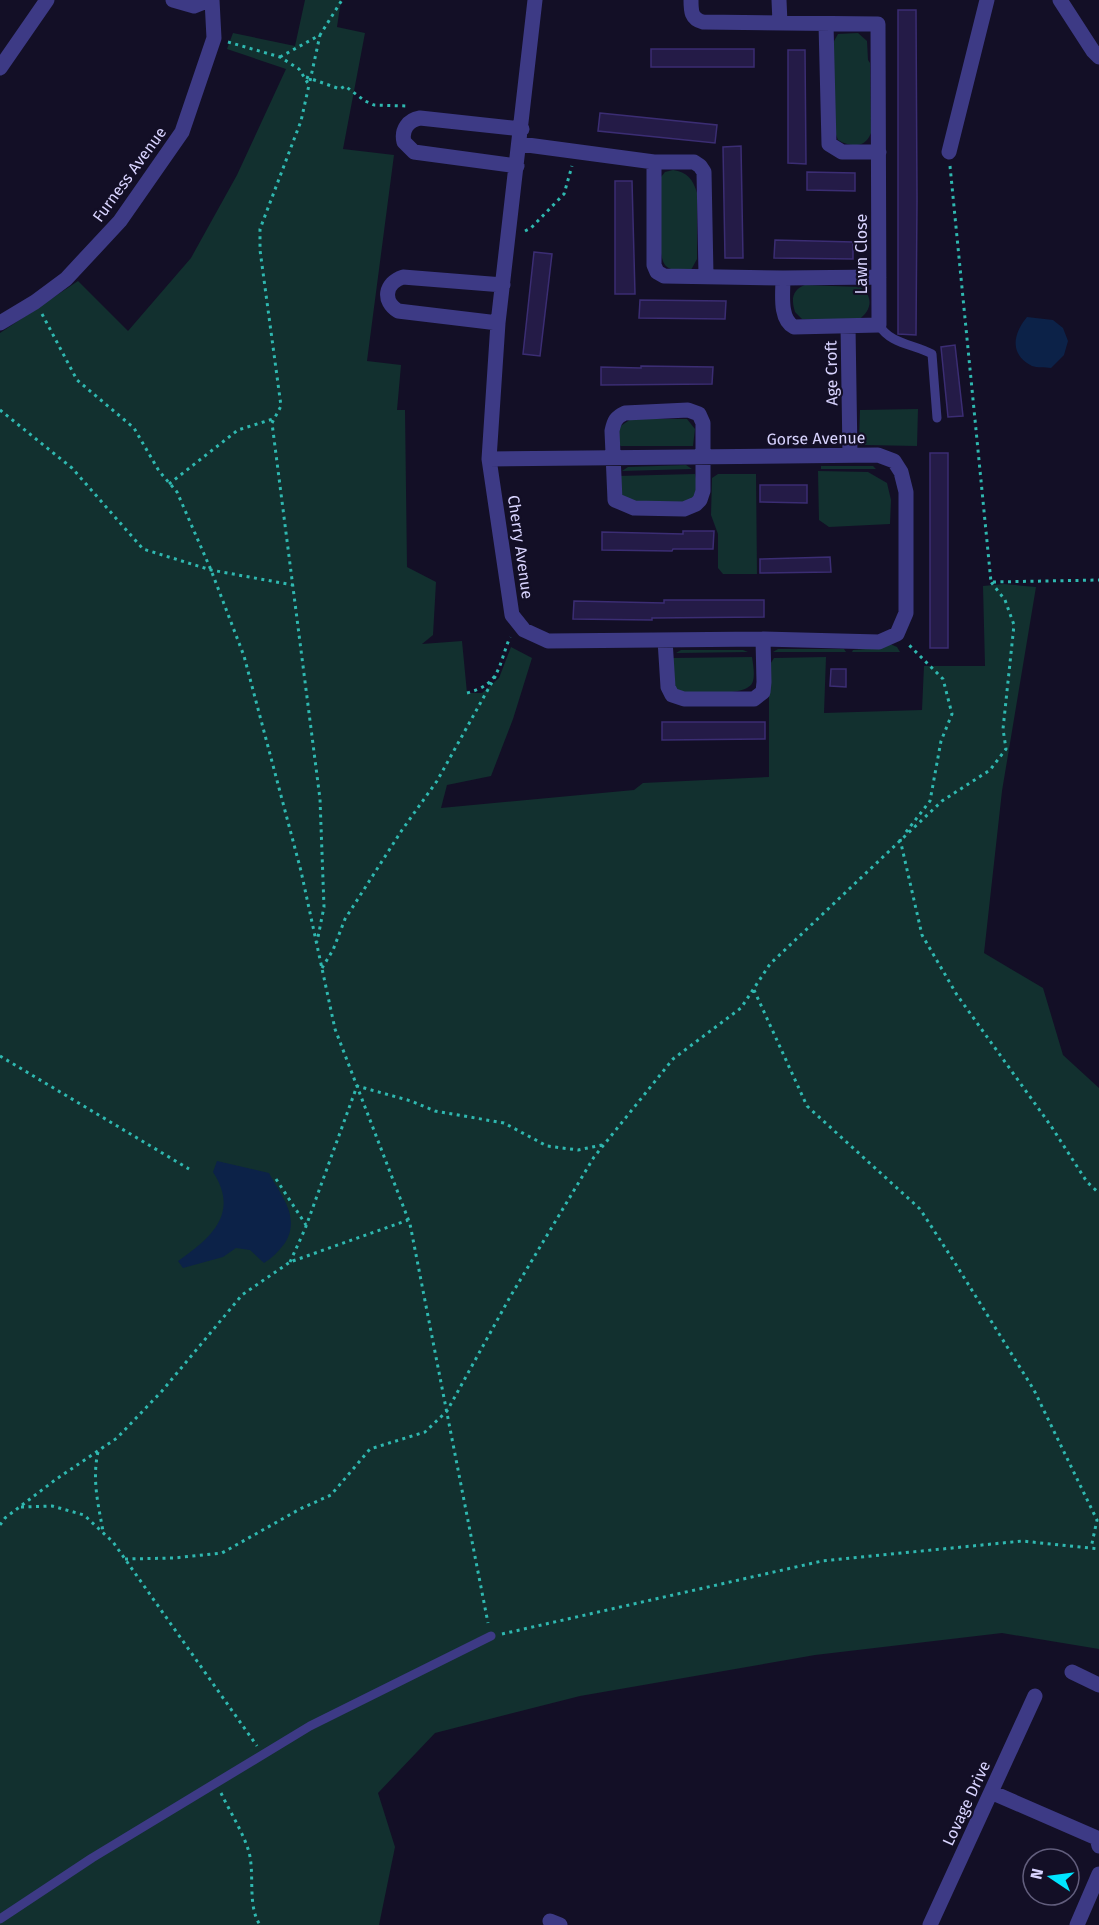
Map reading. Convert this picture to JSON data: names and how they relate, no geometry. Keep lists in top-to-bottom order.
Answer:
{
  "streets": {
    "street": [
      "Furness Avenue",
      "Lawn Close",
      "Age Croft",
      "Gorse Avenue",
      "Cherry Avenue",
      "Lovage Drive"
    ]
  },
  "crossings": [
    ["Age Croft", "Gorse Avenue"],
    ["Gorse Avenue", "Cherry Avenue"]
  ],
  "north": "left"
}
